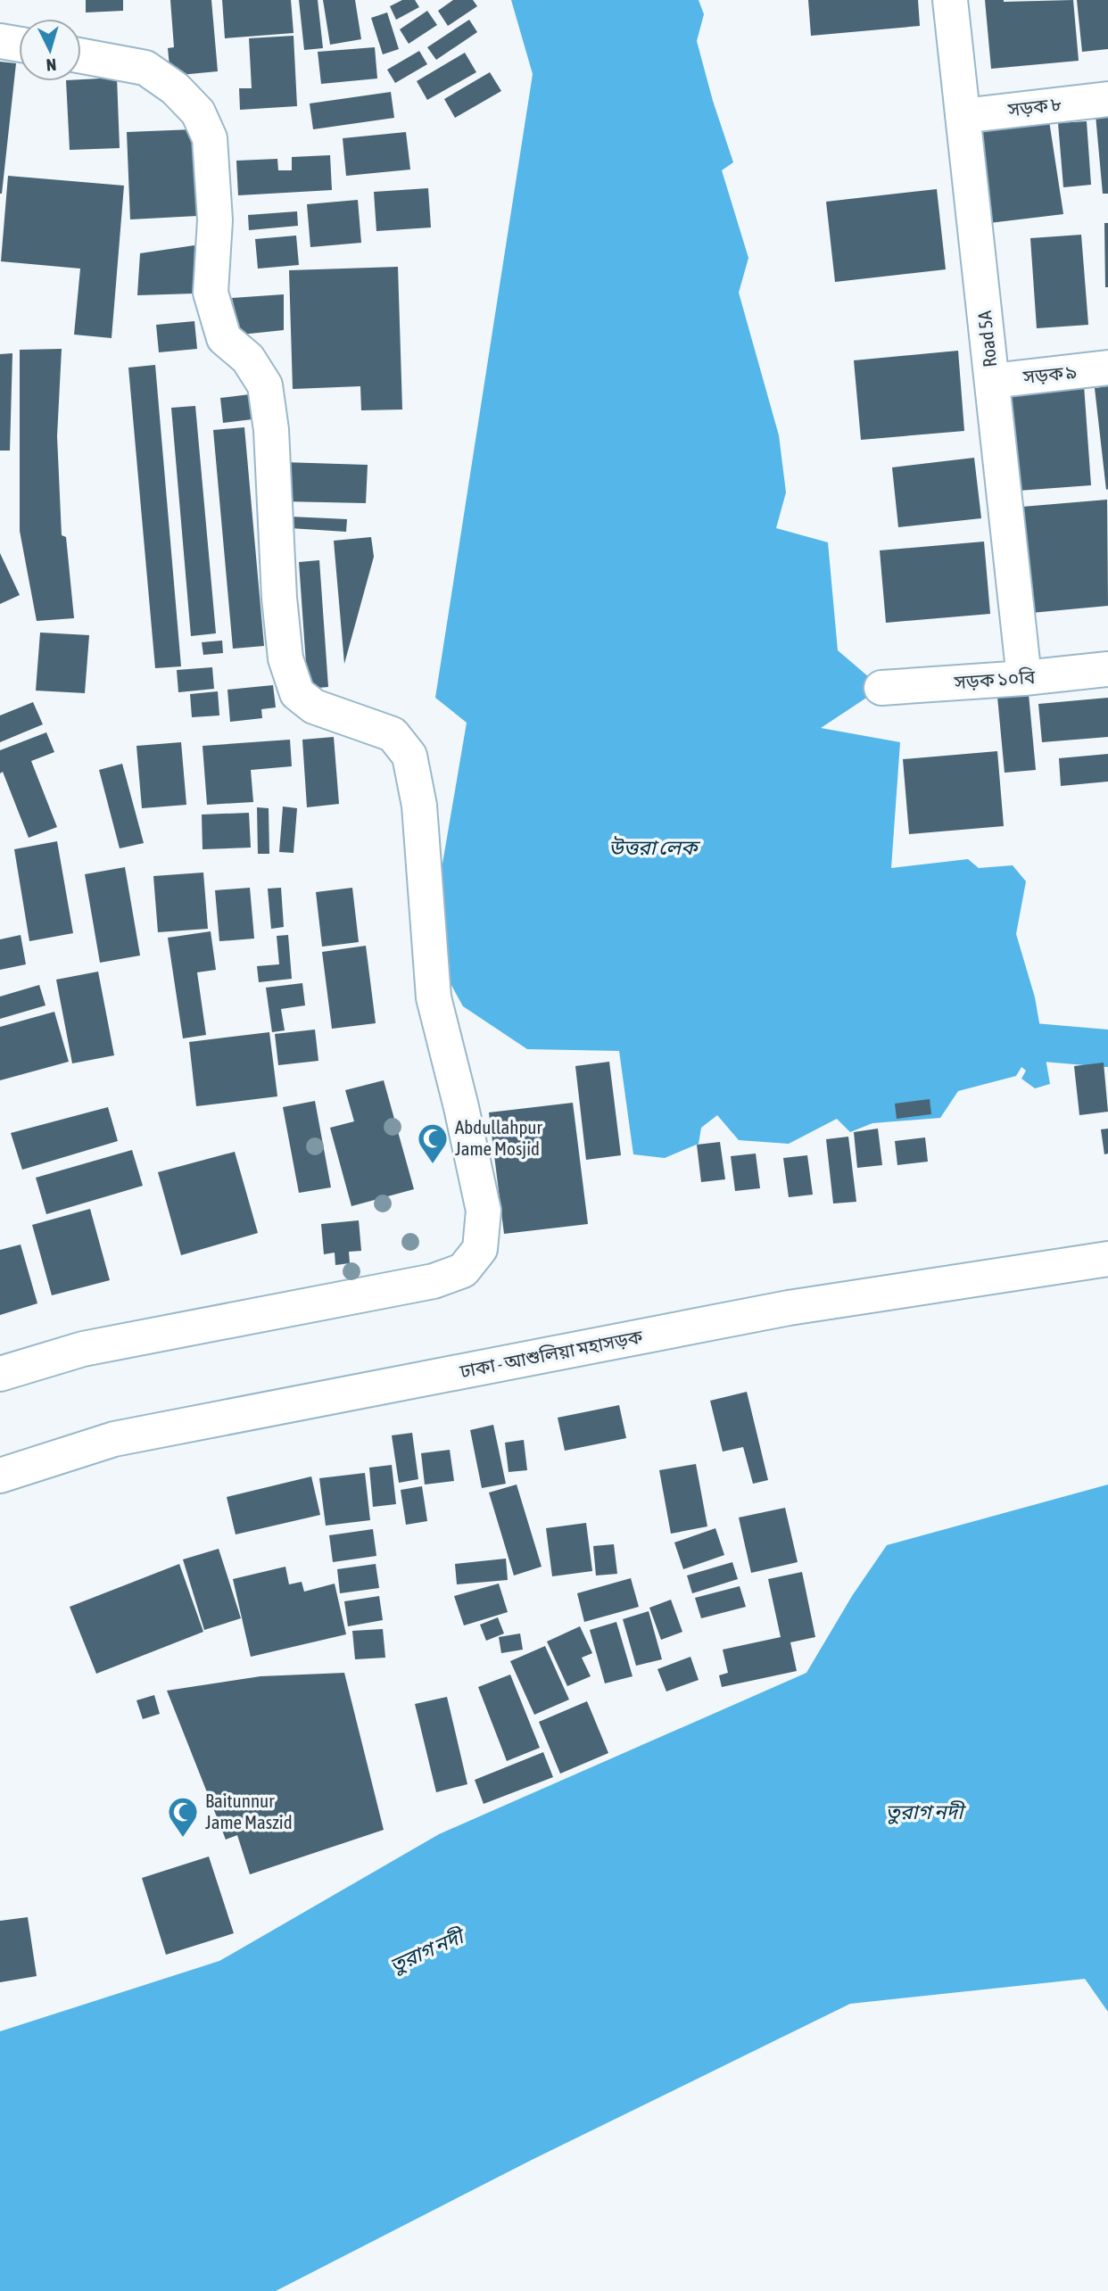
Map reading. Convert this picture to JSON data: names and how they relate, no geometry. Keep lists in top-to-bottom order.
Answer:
{
  "streets": {
    "main road": [
      "সড়ক ৮",
      "Road 5A",
      "সড়ক ৯",
      "সড়ক ১০বি",
      "ঢাকা - আশুলিয়া মহাসড়ক"
    ]
  },
  "crossings": [
    ["সড়ক ৮", "Road 5A"],
    ["Road 5A", "সড়ক ৯"],
    ["Road 5A", "সড়ক ১০বি"]
  ],
  "water": ["উত্তরা লেক", "তুরাগ নদী"],
  "places": {
    "mosque": ["Abdullahpur Jame Mosjid", "Baitunnur Jame Maszid"]
  },
  "north": "bottom"
}
